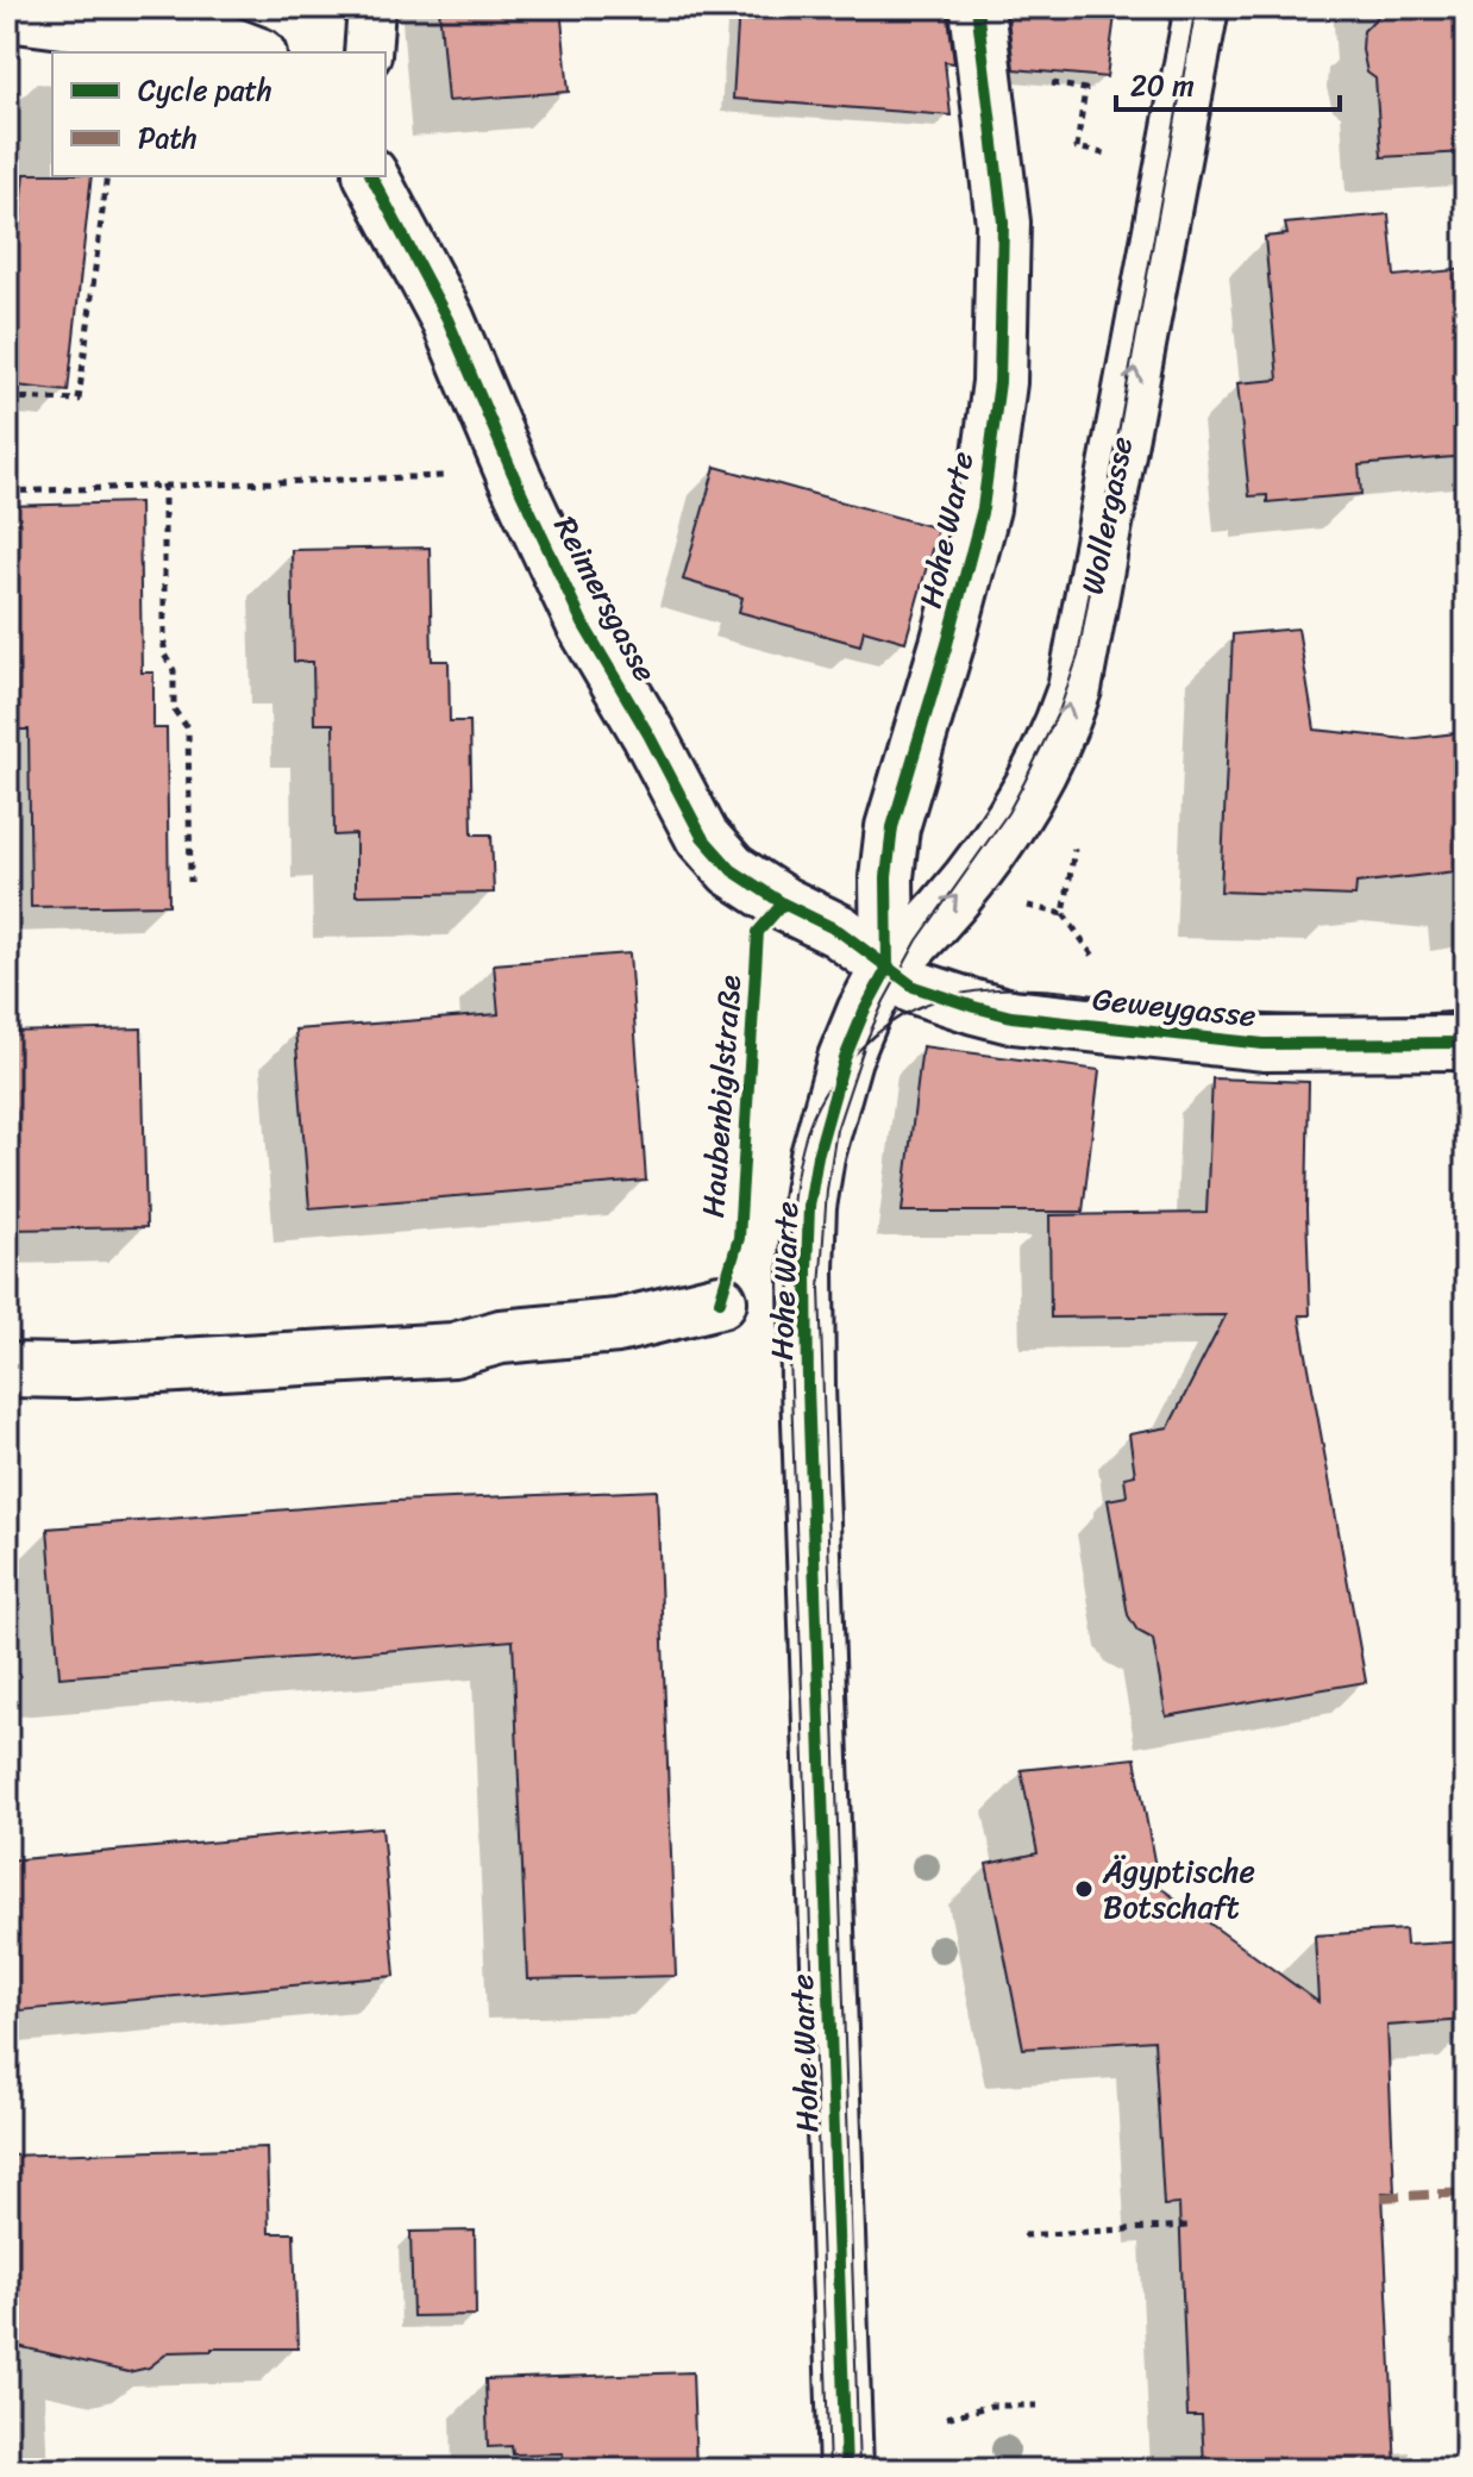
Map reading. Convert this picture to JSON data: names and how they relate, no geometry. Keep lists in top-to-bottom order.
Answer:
{
  "streets": {
    "street": [
      "Wollergasse",
      "Hohe Warte",
      "Reimersgasse",
      "Geweygasse"
    ],
    "cycle path": ["Haubenbiglstraße"]
  },
  "crossings": [
    ["Wollergasse", "Hohe Warte"],
    ["Wollergasse", "Reimersgasse"],
    ["Wollergasse", "Geweygasse"],
    ["Hohe Warte", "Reimersgasse"],
    ["Hohe Warte", "Geweygasse"],
    ["Reimersgasse", "Geweygasse"]
  ],
  "one_way": ["Wollergasse"],
  "places": ["Ägyptische Botschaft"],
  "legend": ["Cycle path", "Path"],
  "scale_bar": "20 m"
}
